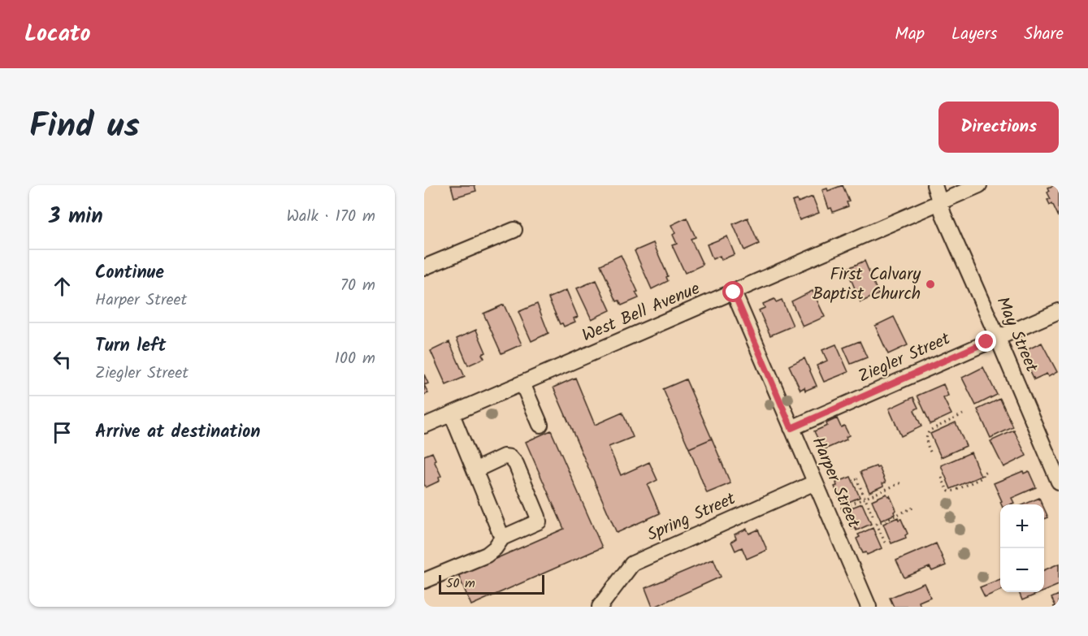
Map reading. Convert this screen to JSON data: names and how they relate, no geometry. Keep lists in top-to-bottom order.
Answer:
{
  "streets": {
    "street": [
      "West Bell Avenue",
      "May Street",
      "Ziegler Street",
      "Harper Street",
      "Spring Street"
    ]
  },
  "crossings": [
    ["West Bell Avenue", "May Street"],
    ["West Bell Avenue", "Harper Street"],
    ["May Street", "Ziegler Street"],
    ["Ziegler Street", "Harper Street"],
    ["Harper Street", "Spring Street"]
  ],
  "places": ["First Calvary Baptist Church"],
  "scale_bar": "50 m",
  "page": {
    "header": "Locato",
    "nav": ["Map", "Layers", "Share"],
    "title": "Find us",
    "buttons": "Directions",
    "heading": ["3 min", "Walk · 170 m"],
    "list": [
      ["Continue", "Harper Street", "70 m"],
      ["Turn left", "Ziegler Street", "100 m"],
      "Arrive at destination"
    ],
    "map_buttons": ["+", "−"],
    "scale": "50 m"
  }
}
